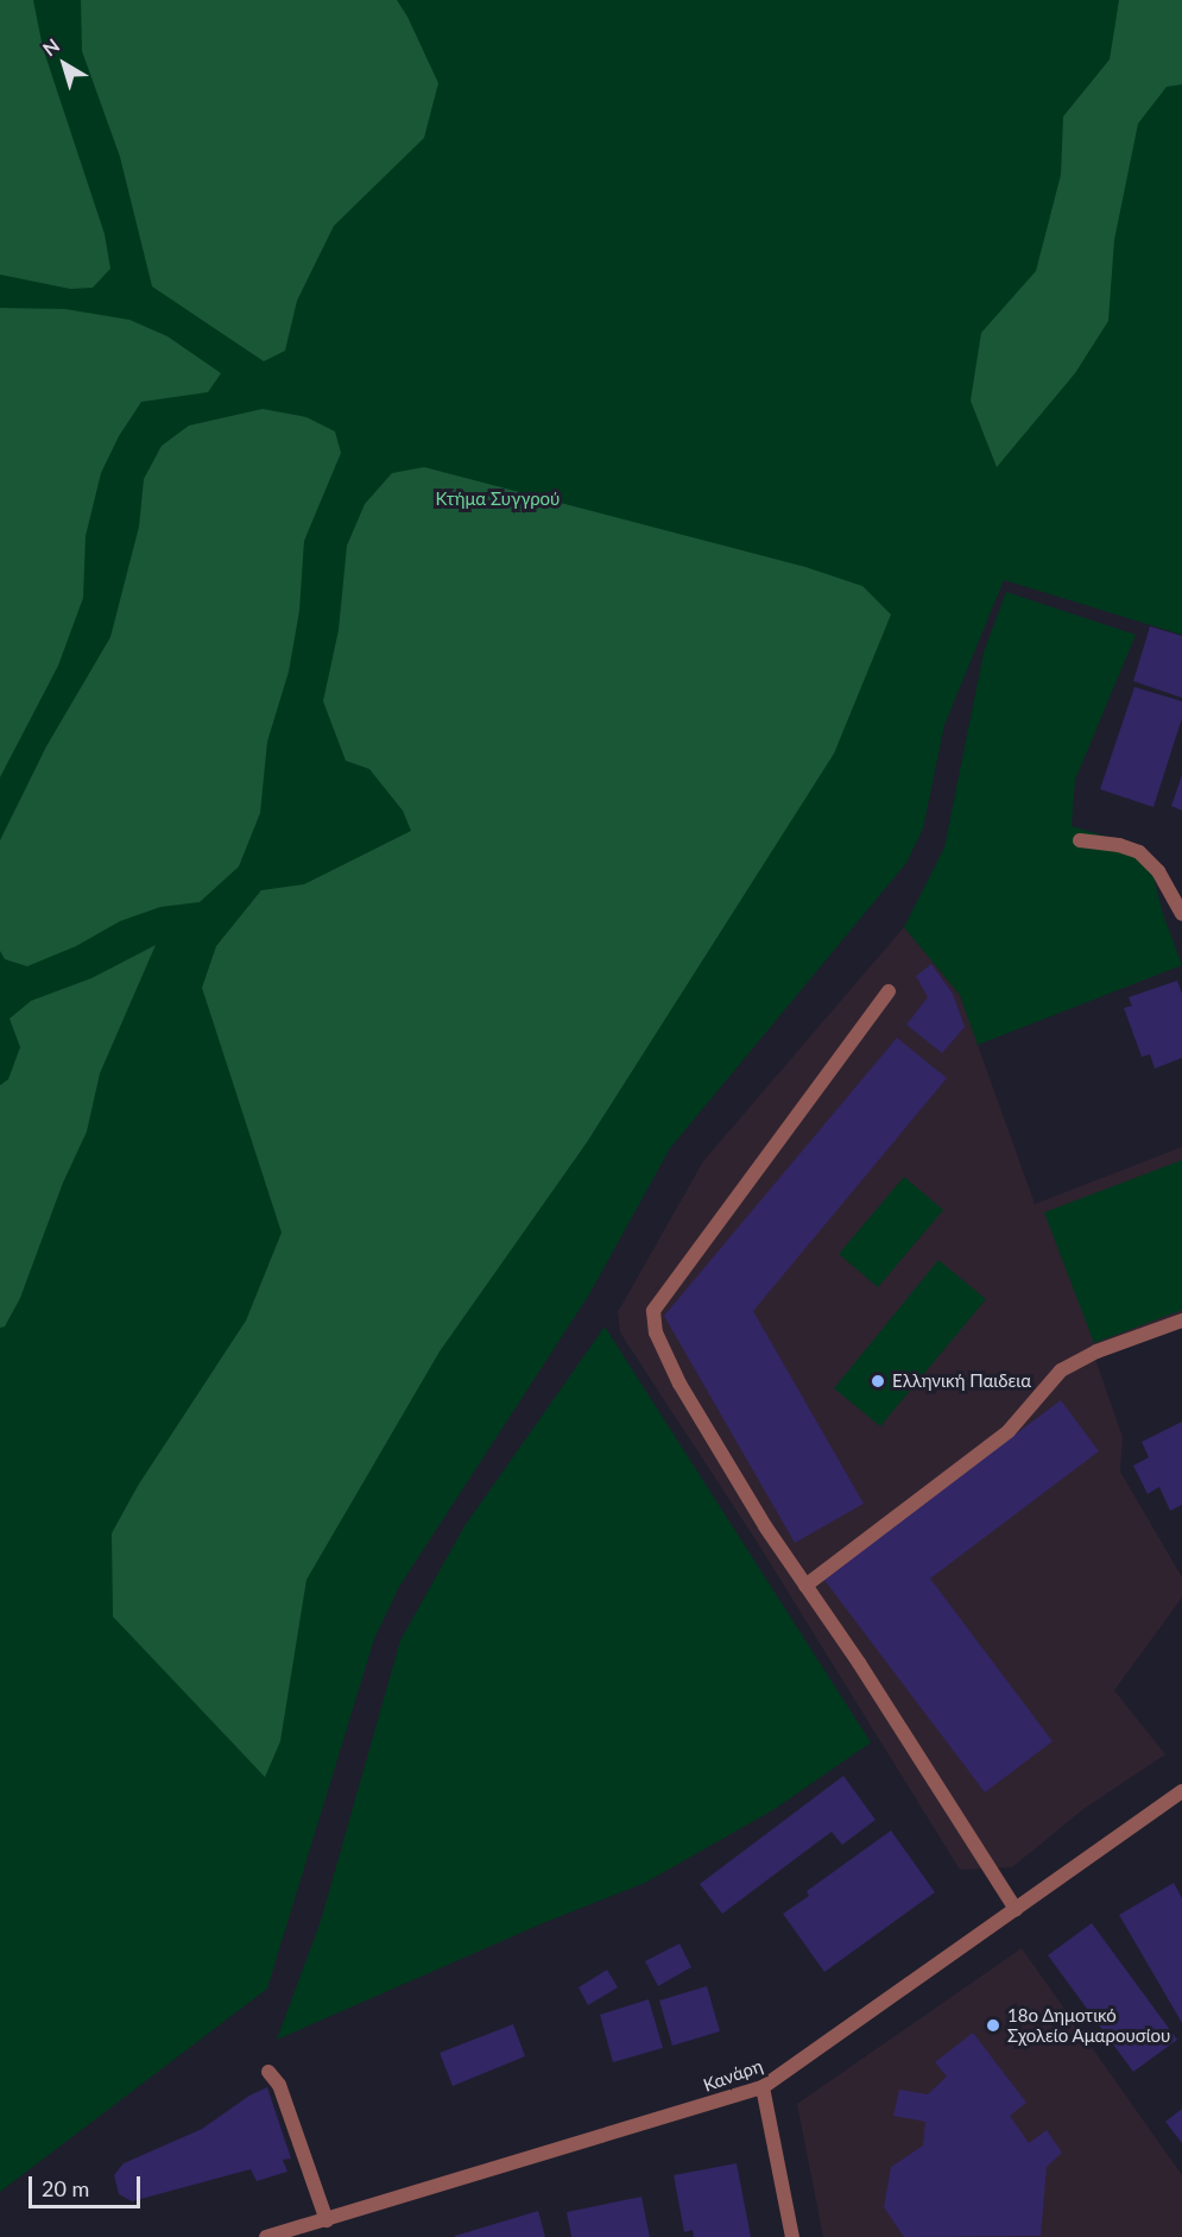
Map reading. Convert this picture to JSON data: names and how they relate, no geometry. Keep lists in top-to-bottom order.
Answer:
{
  "streets": {
    "street": ["Κανάρη"]
  },
  "parks": ["Κτήμα Συγγρού"],
  "places": ["Ελληνική Παιδεια", "18ο Δημοτικό Σχολείο Αμαρουσίου"],
  "scale_bar": "20 m",
  "north": "top left"
}
